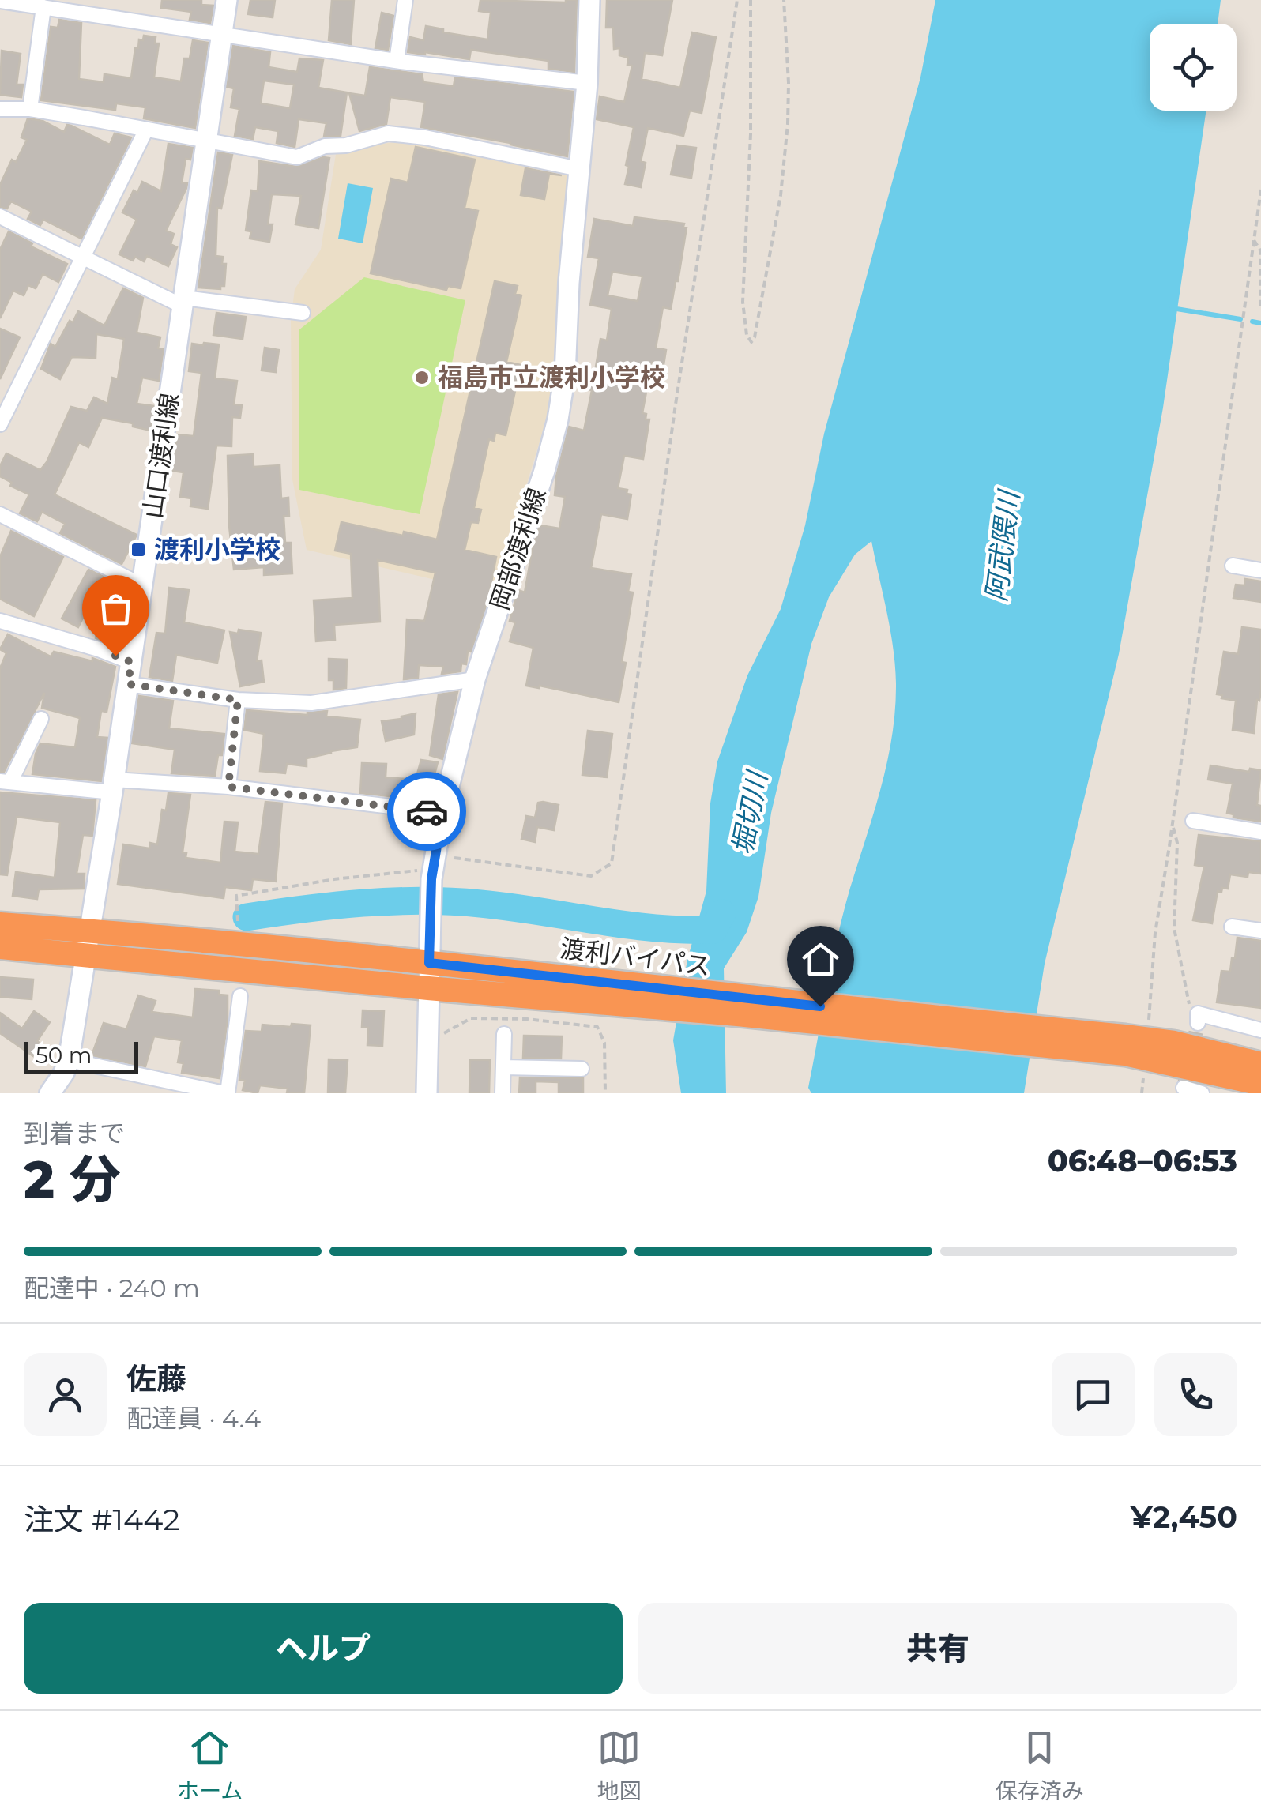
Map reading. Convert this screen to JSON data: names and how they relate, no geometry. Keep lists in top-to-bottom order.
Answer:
{
  "streets": {
    "highway": ["渡利バイパス"],
    "main road": ["山口渡利線", "岡部渡利線"]
  },
  "crossings": [
    ["山口渡利線", "渡利バイパス"],
    ["岡部渡利線", "渡利バイパス"]
  ],
  "water": ["阿武隈川", "堀切川"],
  "places": {
    "other": ["福島市立渡利小学校"],
    "transit": ["渡利小学校"]
  },
  "scale_bar": "50 m",
  "page": {
    "scale": "50 m",
    "heading": ["2 分", "到着まで", "06:48–06:53"],
    "panel": [
      "佐藤",
      "配達員 · 4.4",
      "注文 #1442",
      "¥2,450"
    ],
    "bar": "配達中 · 240 m",
    "buttons": ["ヘルプ", "共有"],
    "tabs": ["ホーム", "地図", "保存済み"]
  }
}
